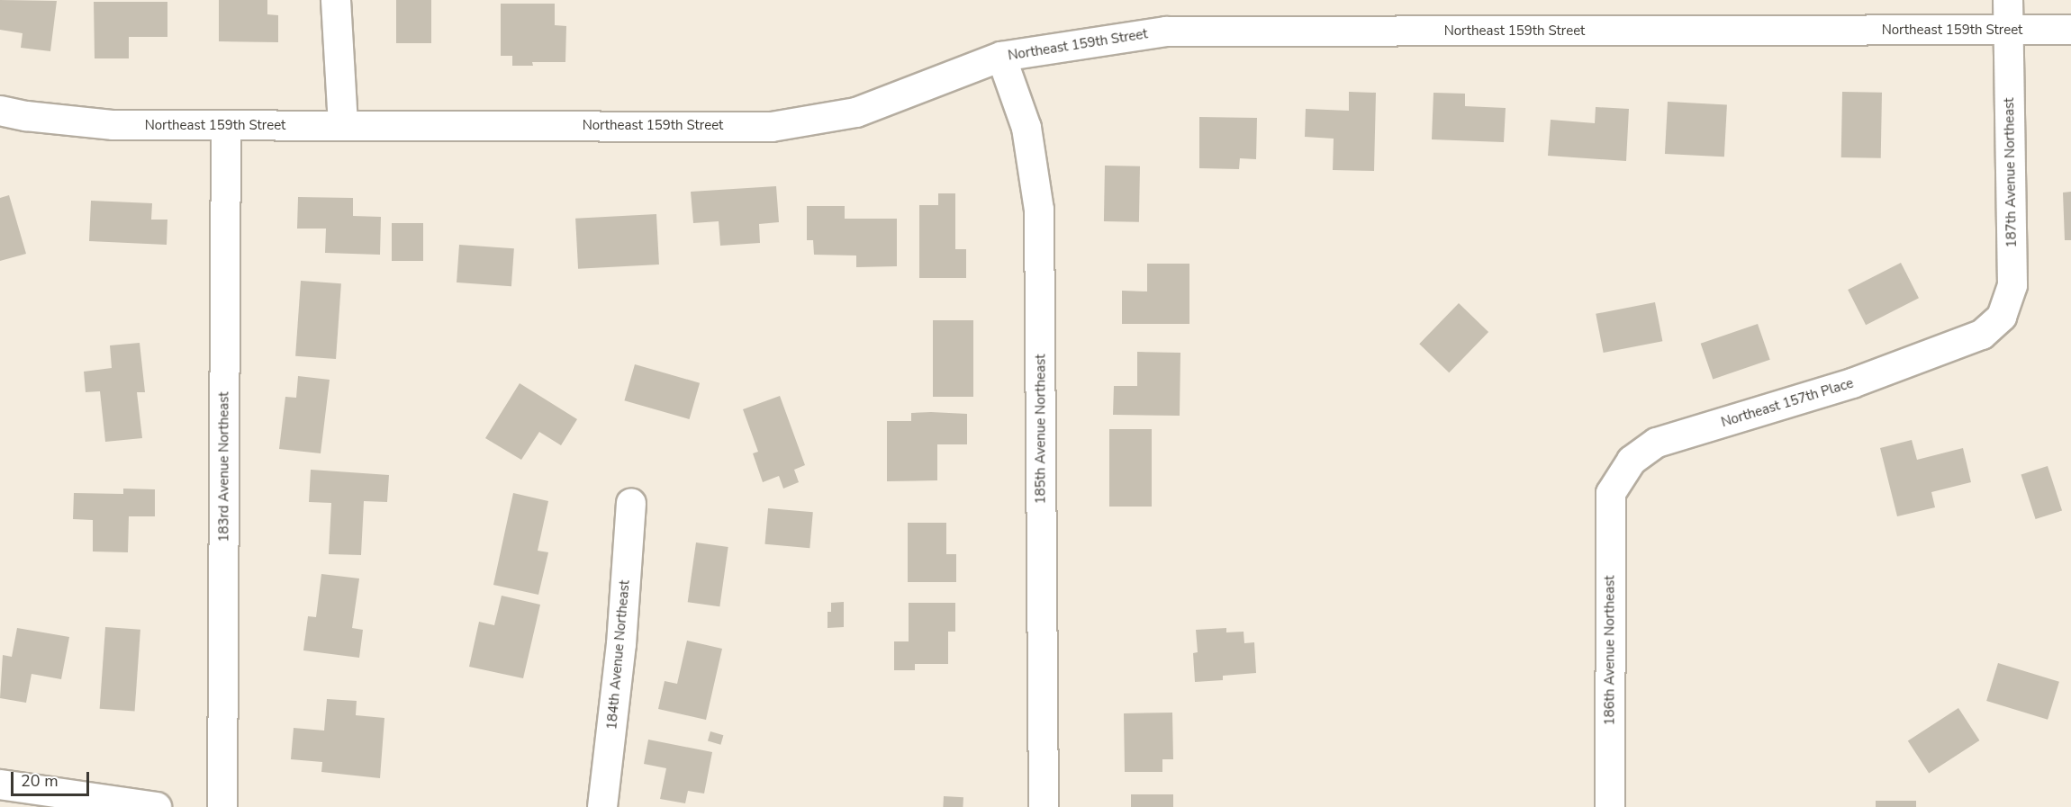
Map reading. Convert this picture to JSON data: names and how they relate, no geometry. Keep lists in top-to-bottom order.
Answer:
{
  "streets": {
    "street": [
      "Northeast 159th Street",
      "187th Avenue Northeast",
      "Northeast 157th Place",
      "185th Avenue Northeast",
      "183rd Avenue Northeast",
      "186th Avenue Northeast",
      "184th Avenue Northeast"
    ]
  },
  "crossings": [
    ["Northeast 159th Street", "187th Avenue Northeast"],
    ["Northeast 159th Street", "185th Avenue Northeast"],
    ["Northeast 159th Street", "183rd Avenue Northeast"],
    ["187th Avenue Northeast", "Northeast 157th Place"],
    ["Northeast 157th Place", "186th Avenue Northeast"]
  ],
  "scale_bar": "20 m"
}
